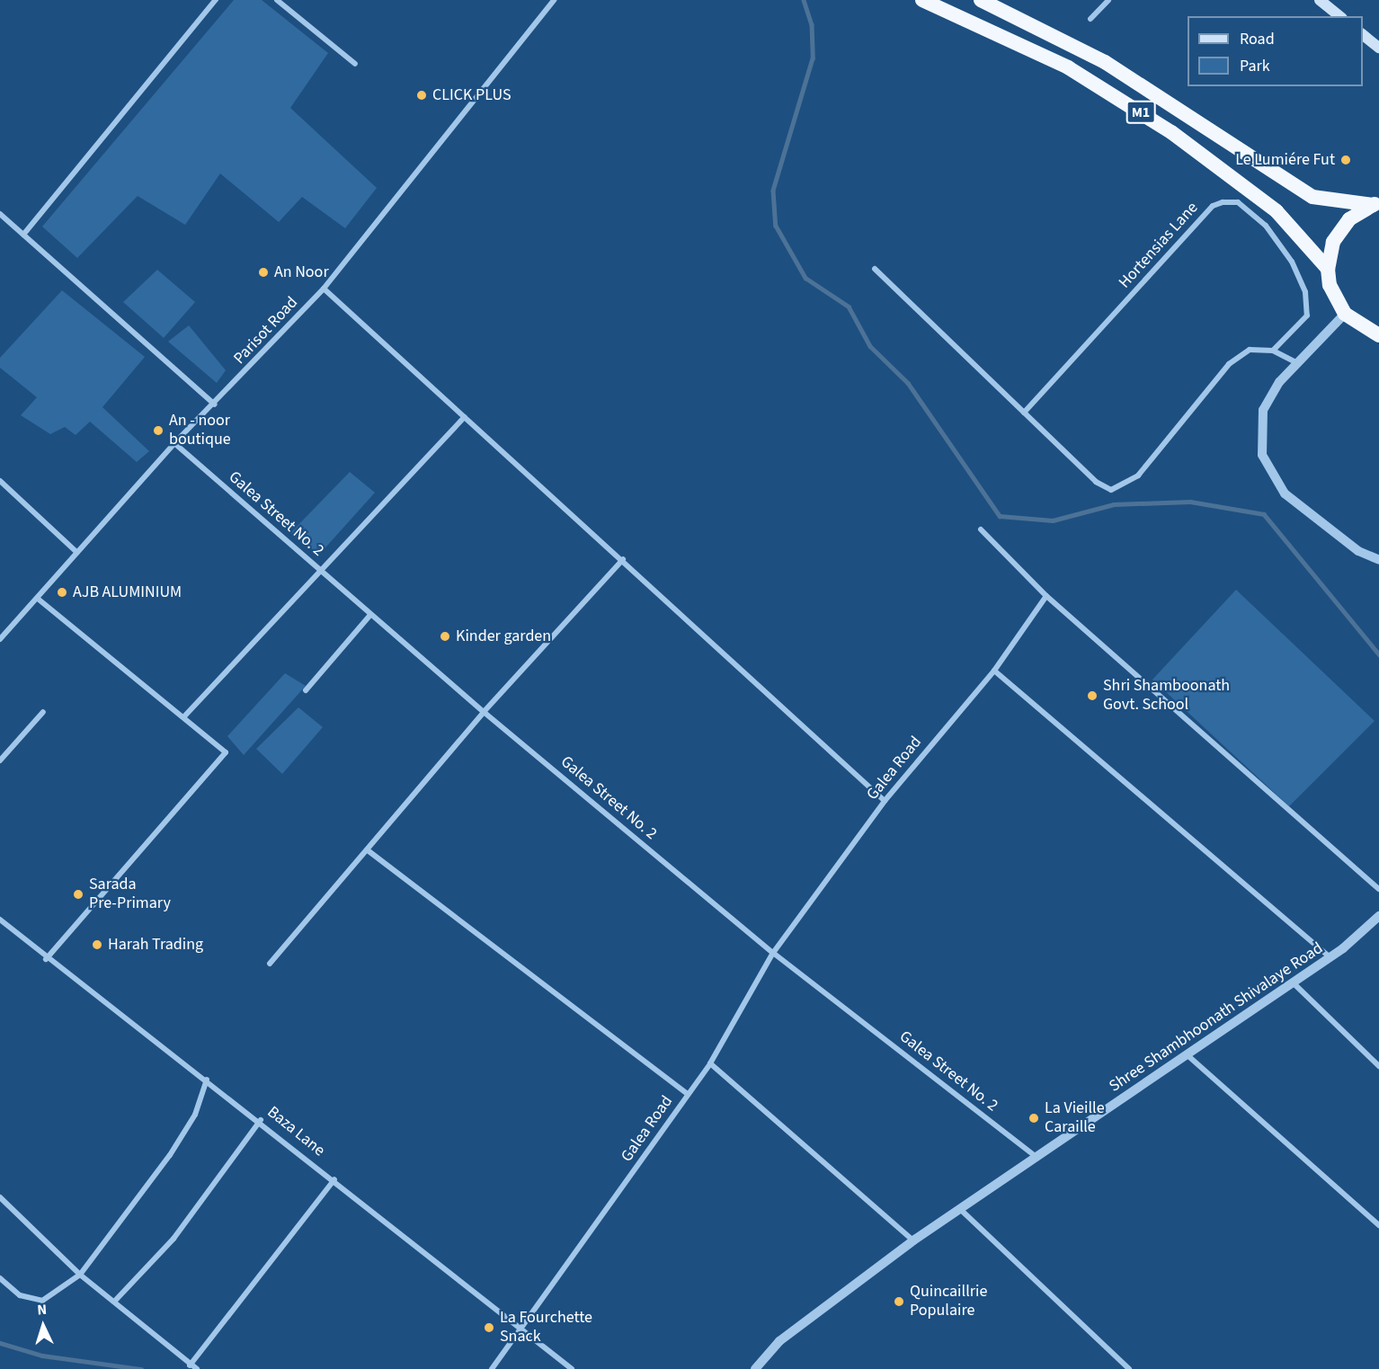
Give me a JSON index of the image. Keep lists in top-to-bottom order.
{
  "streets": {
    "highway": ["M1"],
    "street": [
      "Hortensias Lane",
      "Parisot Road",
      "Galea Street No. 2",
      "Galea Road",
      "Shree Shambhoonath Shivalaye Road",
      "Baza Lane"
    ]
  },
  "crossings": [
    ["Parisot Road", "Galea Street No. 2"],
    ["Galea Street No. 2", "Galea Road"],
    ["Galea Street No. 2", "Shree Shambhoonath Shivalaye Road"],
    ["Galea Road", "Baza Lane"]
  ],
  "places": [
    "CLICK PLUS",
    "Le Lumiére Fut",
    "An Noor",
    "An - noor boutique",
    "AJB ALUMINIUM",
    "Kinder garden",
    "Shri Shamboonath Govt. School",
    "Sarada Pre-Primary",
    "Harah Trading",
    "La Vieille Caraille",
    "Quincaillrie Populaire",
    "La Fourchette Snack"
  ],
  "legend": ["Road", "Park"],
  "north": "top"
}
